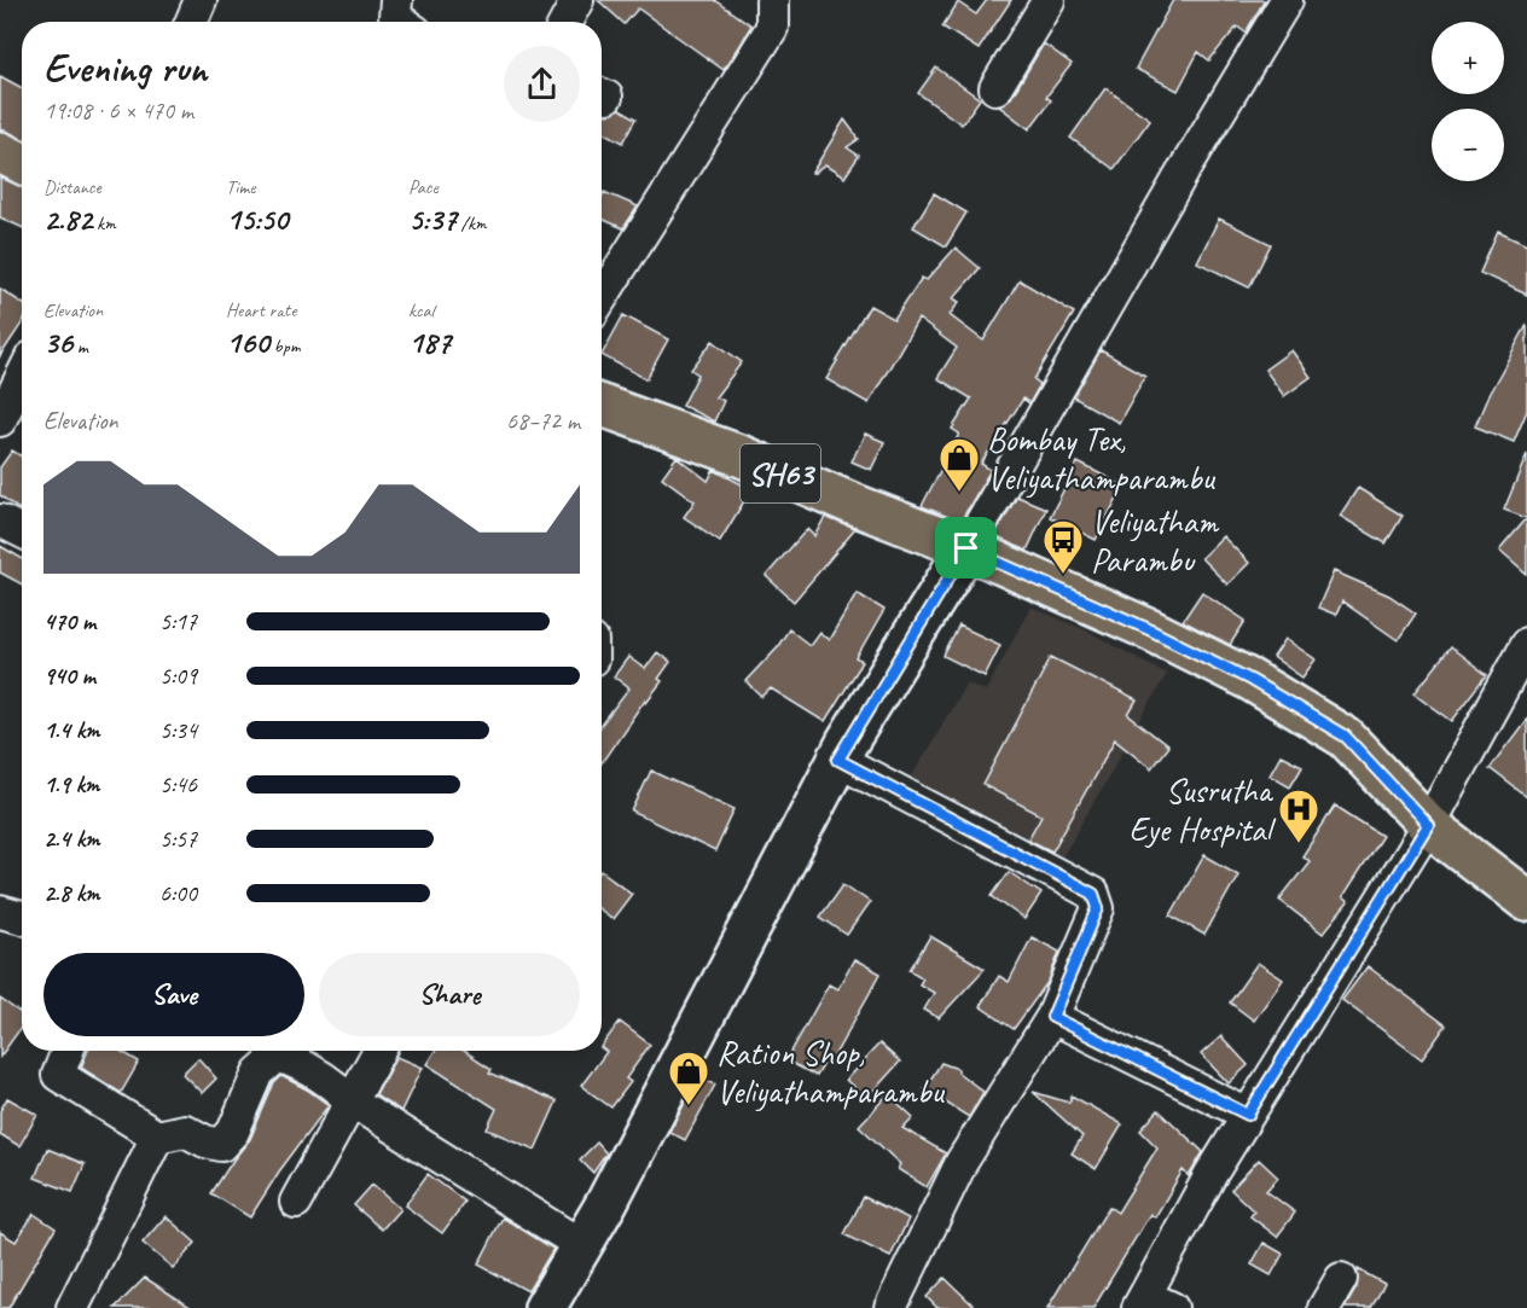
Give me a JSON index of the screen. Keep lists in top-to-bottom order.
{
  "streets": {
    "main road": ["SH63"]
  },
  "places": {
    "shop": ["Bombay Tex, Veliyathamparambu", "Ration Shop, Veliyathamparambu"],
    "bus stop": ["Veliyatham Parambu"],
    "hospital": ["Susrutha Eye Hospital"]
  },
  "page": {
    "map_buttons": ["+", "−"],
    "heading": ["Evening run", "19:08 · 6 × 470 m"],
    "stats": [
      ["Distance", "2.82 km"],
      ["Time", "15:50"],
      ["Pace", "5:37 /km"],
      ["Elevation", "36 m"],
      ["Heart rate", "160 bpm"],
      ["kcal", "187"]
    ],
    "chart": ["Elevation", "68–72 m"],
    "list": [
      {
        "name": "470 m",
        "note": "5:17"
      },
      {
        "name": "940 m",
        "note": "5:09"
      },
      {
        "name": "1.4 km",
        "note": "5:34"
      },
      {
        "name": "1.9 km",
        "note": "5:46"
      },
      {
        "name": "2.4 km",
        "note": "5:57"
      },
      {
        "name": "2.8 km",
        "note": "6:00"
      }
    ],
    "buttons": ["Save", "Share"]
  }
}
